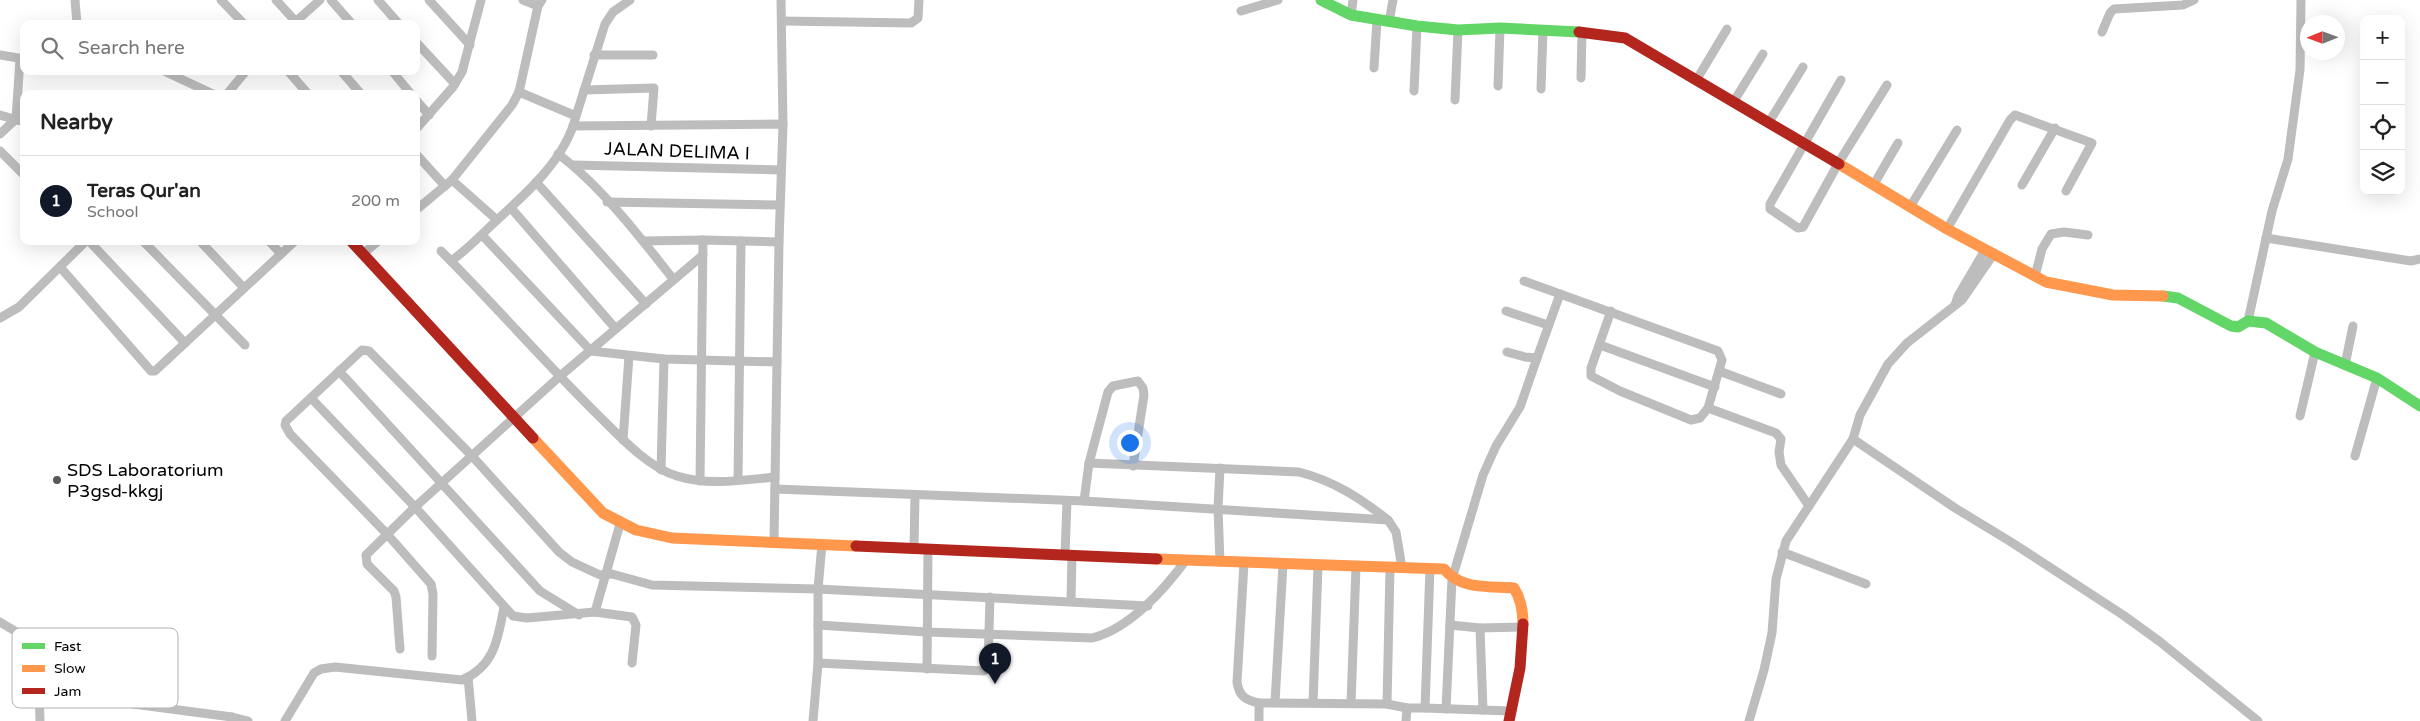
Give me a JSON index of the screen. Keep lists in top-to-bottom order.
{
  "streets": {
    "street": ["JALAN DELIMA I"]
  },
  "places": ["SDS Laboratorium P3gsd-kkgj"],
  "legend": ["Fast", "Slow", "Jam"],
  "north": "left",
  "page": {
    "map_buttons": ["+", "−"],
    "search": "Search here",
    "heading": "Nearby",
    "list": [
      {
        "mark": "1",
        "name": "Teras Qur'an",
        "note": "School",
        "value": "200 m"
      }
    ],
    "pins": "1"
  }
}
